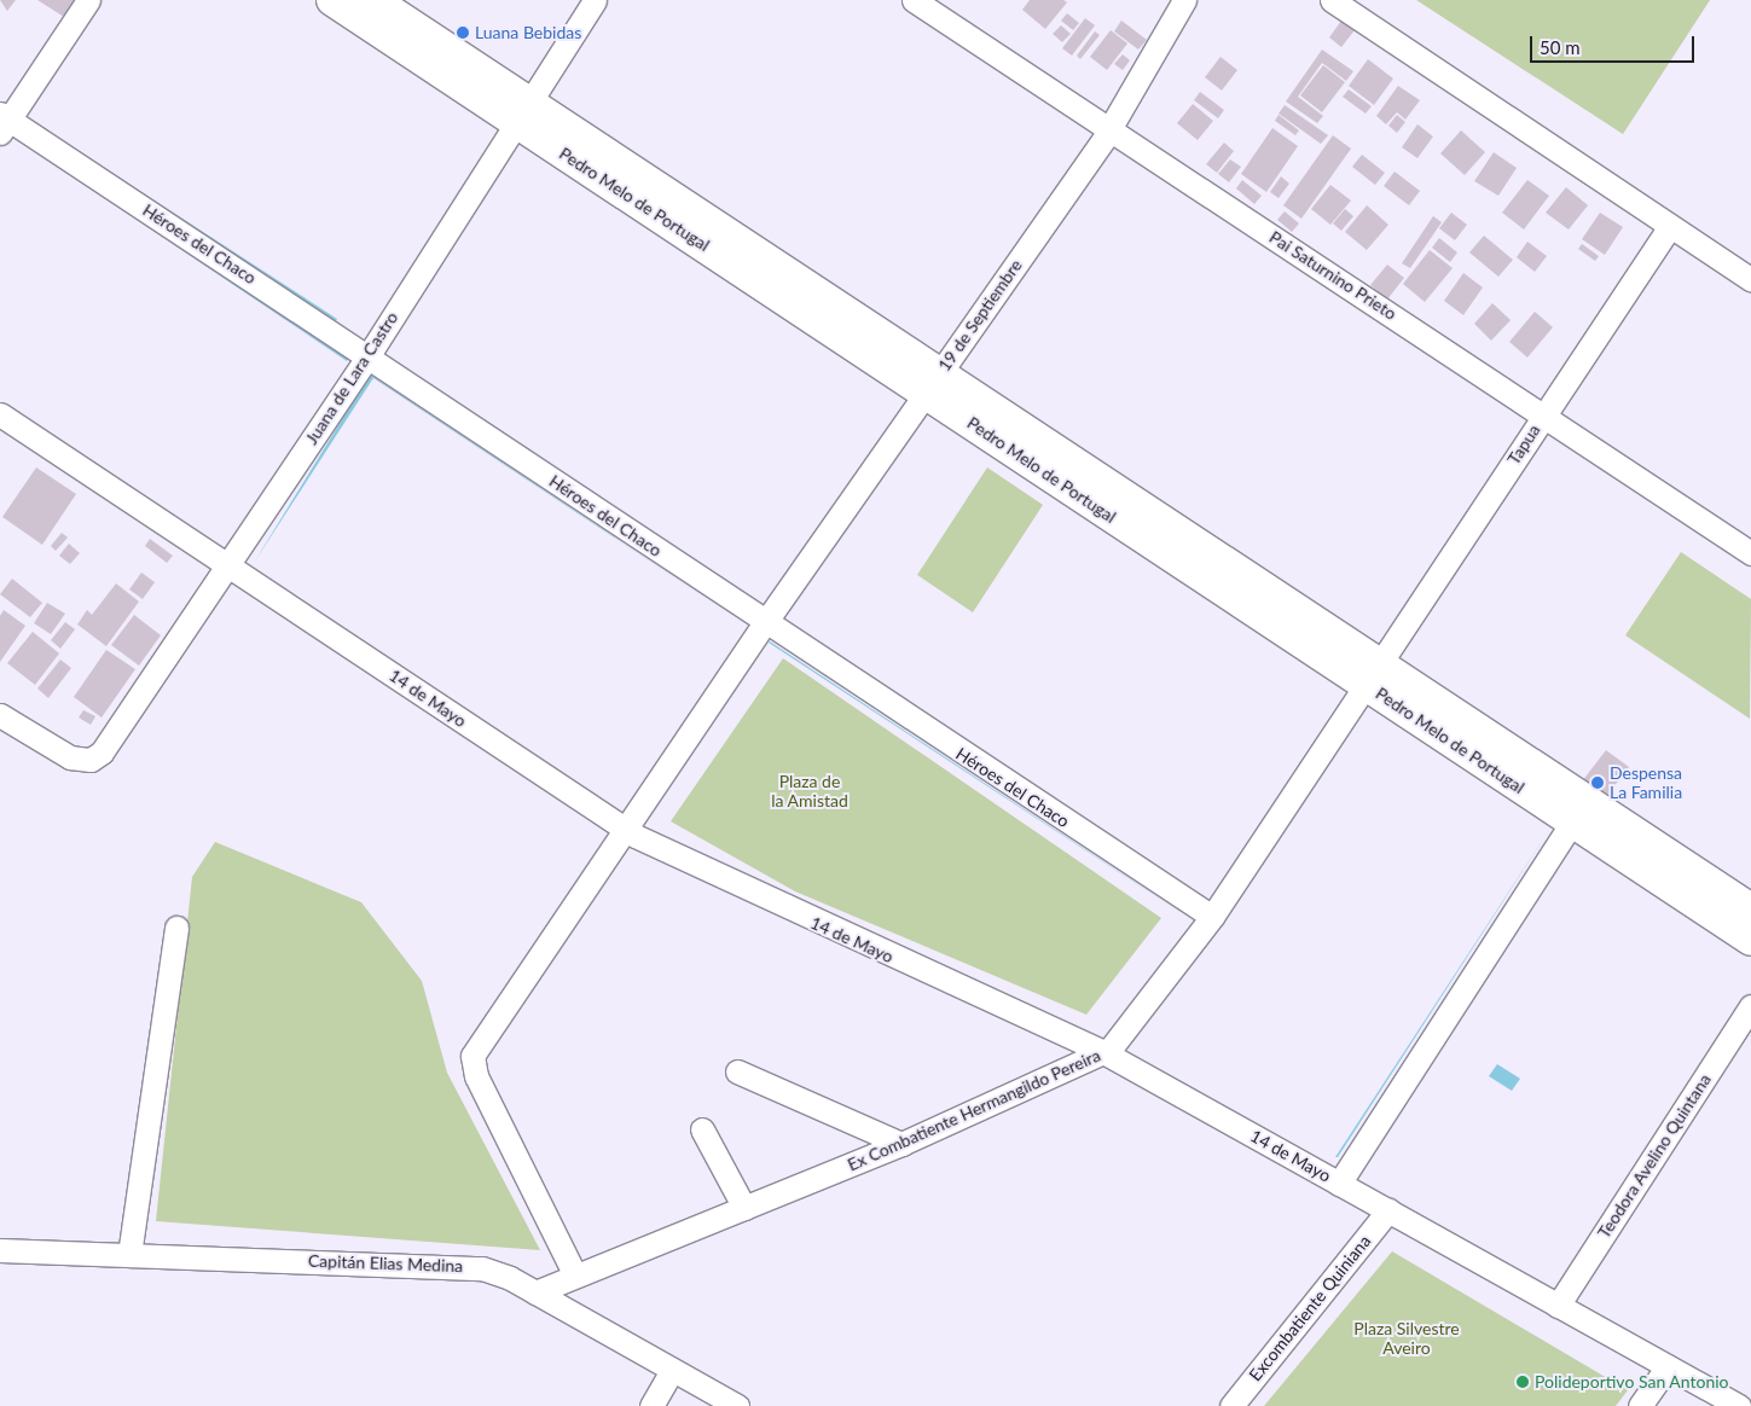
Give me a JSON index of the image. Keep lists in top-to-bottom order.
{
  "streets": {
    "street": [
      "Pedro Melo de Portugal",
      "Héroes del Chaco",
      "Pai Saturnino Prieto",
      "19 de Septiembre",
      "Juana de Lara Castro",
      "Tapua",
      "14 de Mayo",
      "Ex Combatiente Hermangildo Pereira",
      "Teodora Avelino Quintana",
      "Capitán Elias Medina",
      "Excombatiente Quiniana"
    ]
  },
  "crossings": [
    ["Pedro Melo de Portugal", "19 de Septiembre"],
    ["Pedro Melo de Portugal", "Juana de Lara Castro"],
    ["Pedro Melo de Portugal", "Tapua"],
    ["Pedro Melo de Portugal", "Ex Combatiente Hermangildo Pereira"],
    ["Héroes del Chaco", "19 de Septiembre"],
    ["Héroes del Chaco", "Juana de Lara Castro"],
    ["Héroes del Chaco", "Ex Combatiente Hermangildo Pereira"],
    ["Pai Saturnino Prieto", "19 de Septiembre"],
    ["Pai Saturnino Prieto", "Tapua"],
    ["19 de Septiembre", "14 de Mayo"],
    ["19 de Septiembre", "Ex Combatiente Hermangildo Pereira"],
    ["Juana de Lara Castro", "14 de Mayo"],
    ["Tapua", "Ex Combatiente Hermangildo Pereira"],
    ["14 de Mayo", "Ex Combatiente Hermangildo Pereira"],
    ["14 de Mayo", "Teodora Avelino Quintana"],
    ["14 de Mayo", "Excombatiente Quiniana"],
    ["Ex Combatiente Hermangildo Pereira", "Capitán Elias Medina"]
  ],
  "parks": ["Plaza de la Amistad", "Plaza Silvestre Aveiro"],
  "places": ["Luana Bebidas", "Despensa La Familia", "Polideportivo San Antonio"],
  "scale_bar": "50 m"
}
